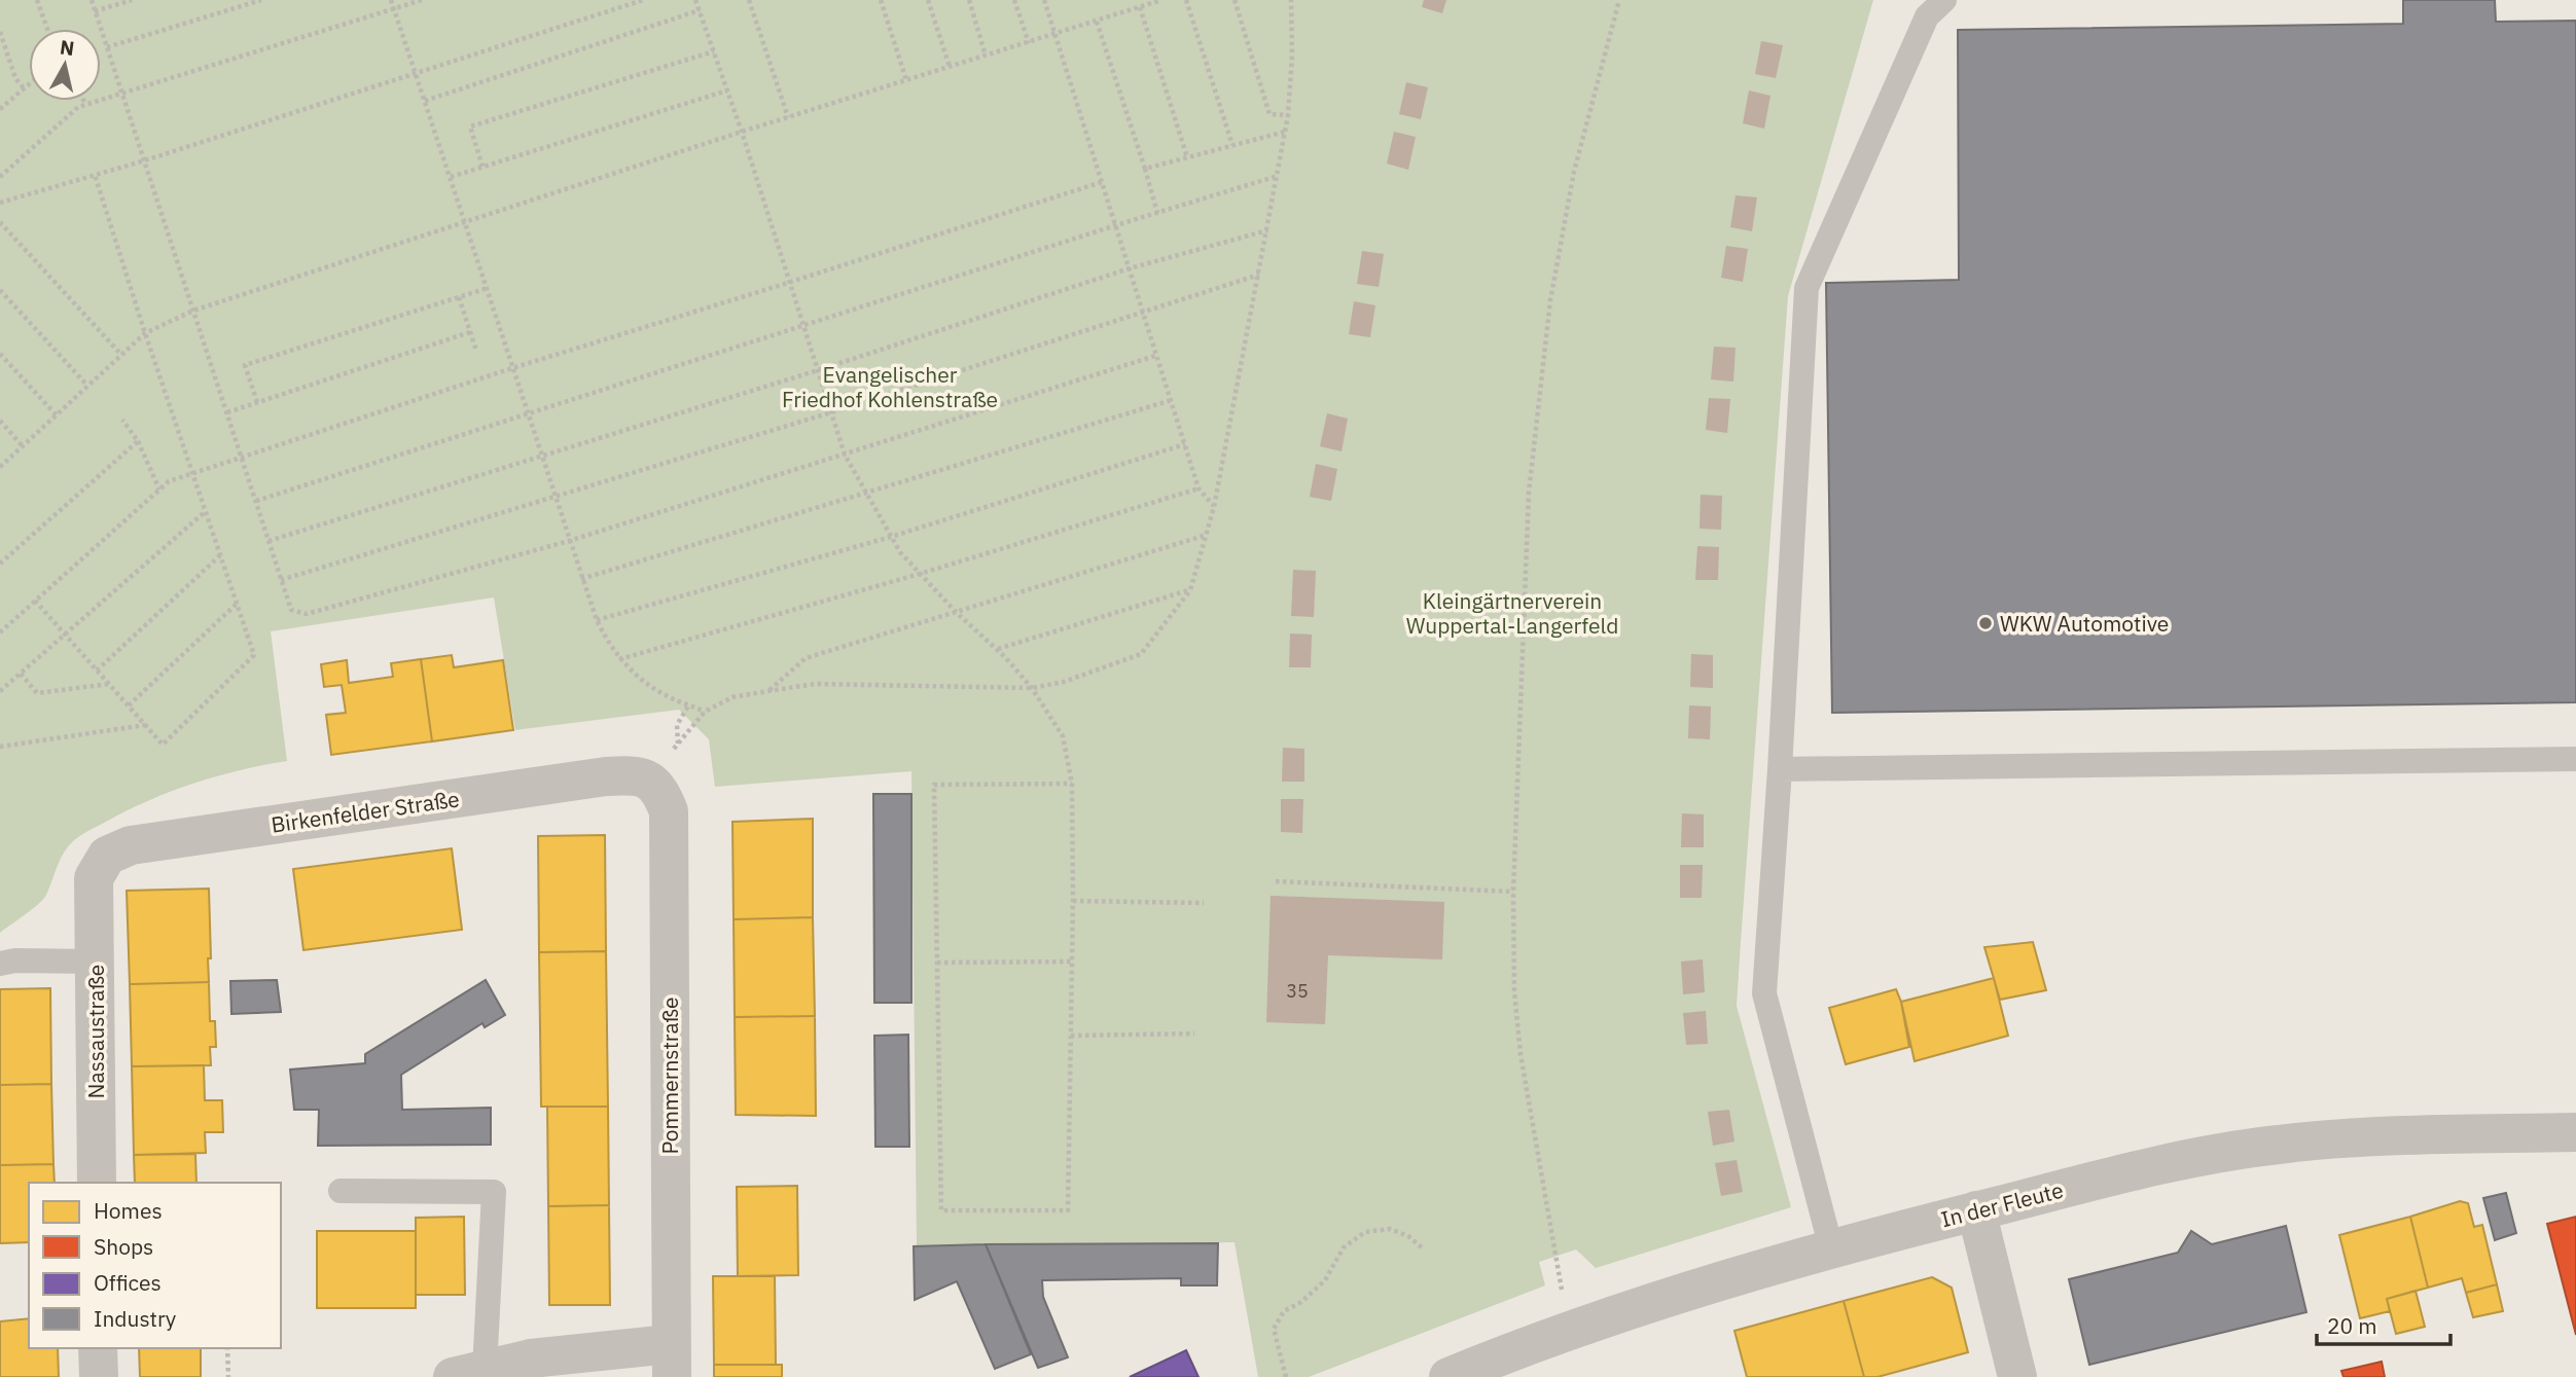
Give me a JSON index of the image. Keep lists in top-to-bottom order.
{
  "streets": {
    "street": [
      "Birkenfelder Straße",
      "Nassaustraße",
      "Pommernstraße",
      "In der Fleute"
    ]
  },
  "crossings": [
    ["Birkenfelder Straße", "Nassaustraße"],
    ["Birkenfelder Straße", "Pommernstraße"]
  ],
  "parks": ["Evangelischer Friedhof Kohlenstraße", "Kleingärtnerverein Wuppertal-Langerfeld"],
  "places": ["WKW Automotive"],
  "house_numbers": ["35"],
  "legend": [
    "Homes",
    "Shops",
    "Offices",
    "Industry"
  ],
  "scale_bar": "20 m",
  "north": "top"
}
